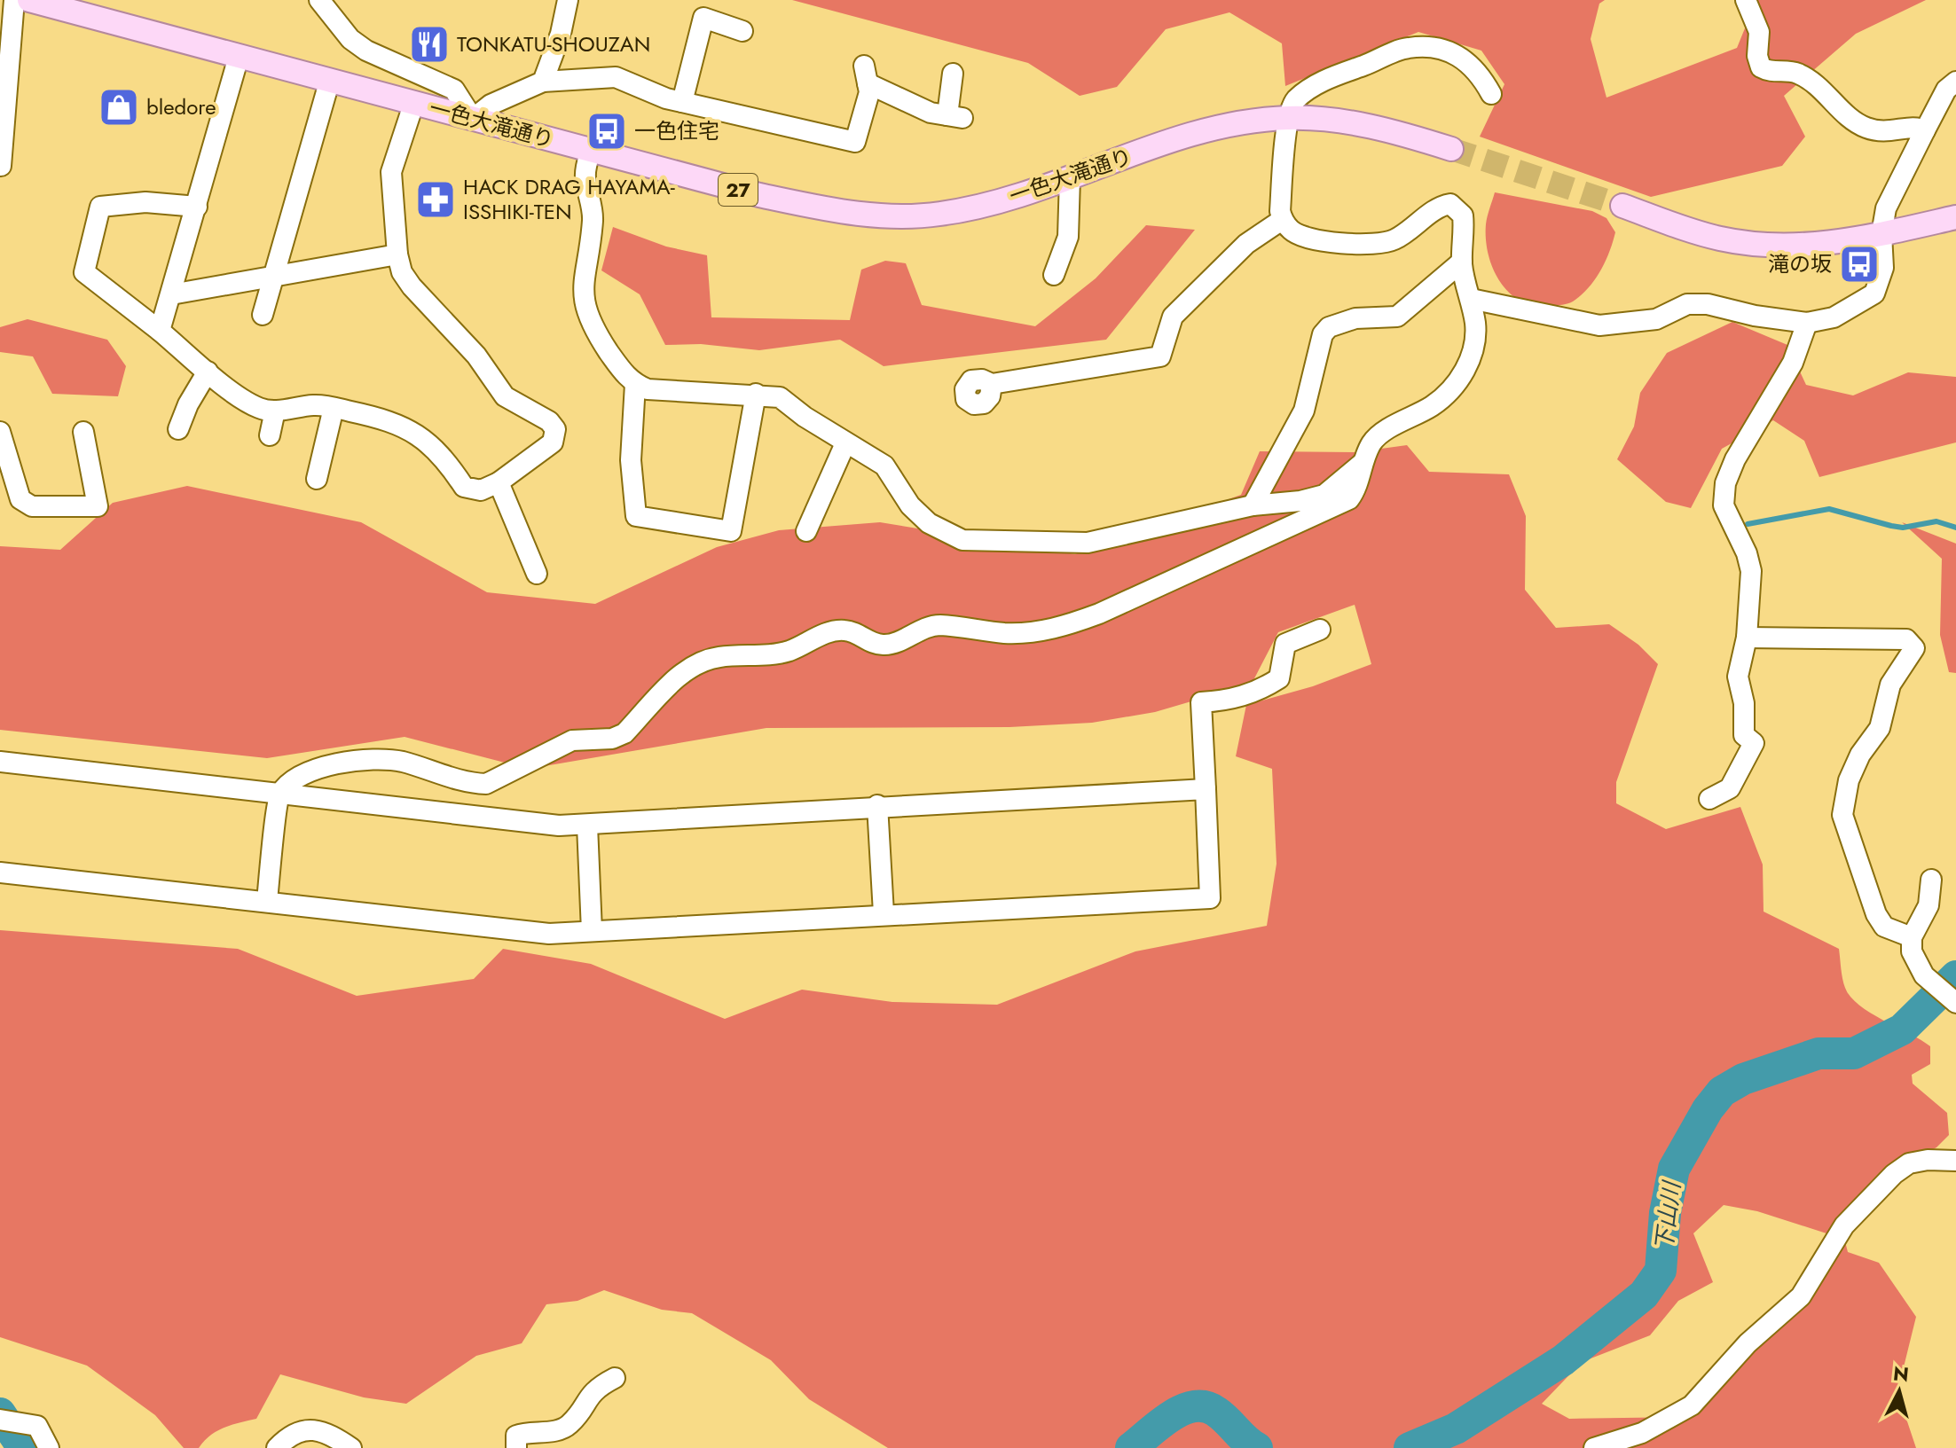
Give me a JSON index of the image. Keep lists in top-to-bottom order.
{
  "streets": {
    "main road": ["一色大滝通り", "27"]
  },
  "water": ["下山川"],
  "places": {
    "restaurant": ["TONKATU-SHOUZAN"],
    "shop": ["bledore"],
    "bus stop": ["一色住宅", "滝の坂"],
    "pharmacy": ["HACK DRAG HAYAMA- ISSHIKI-TEN"]
  },
  "north": "top"
}
